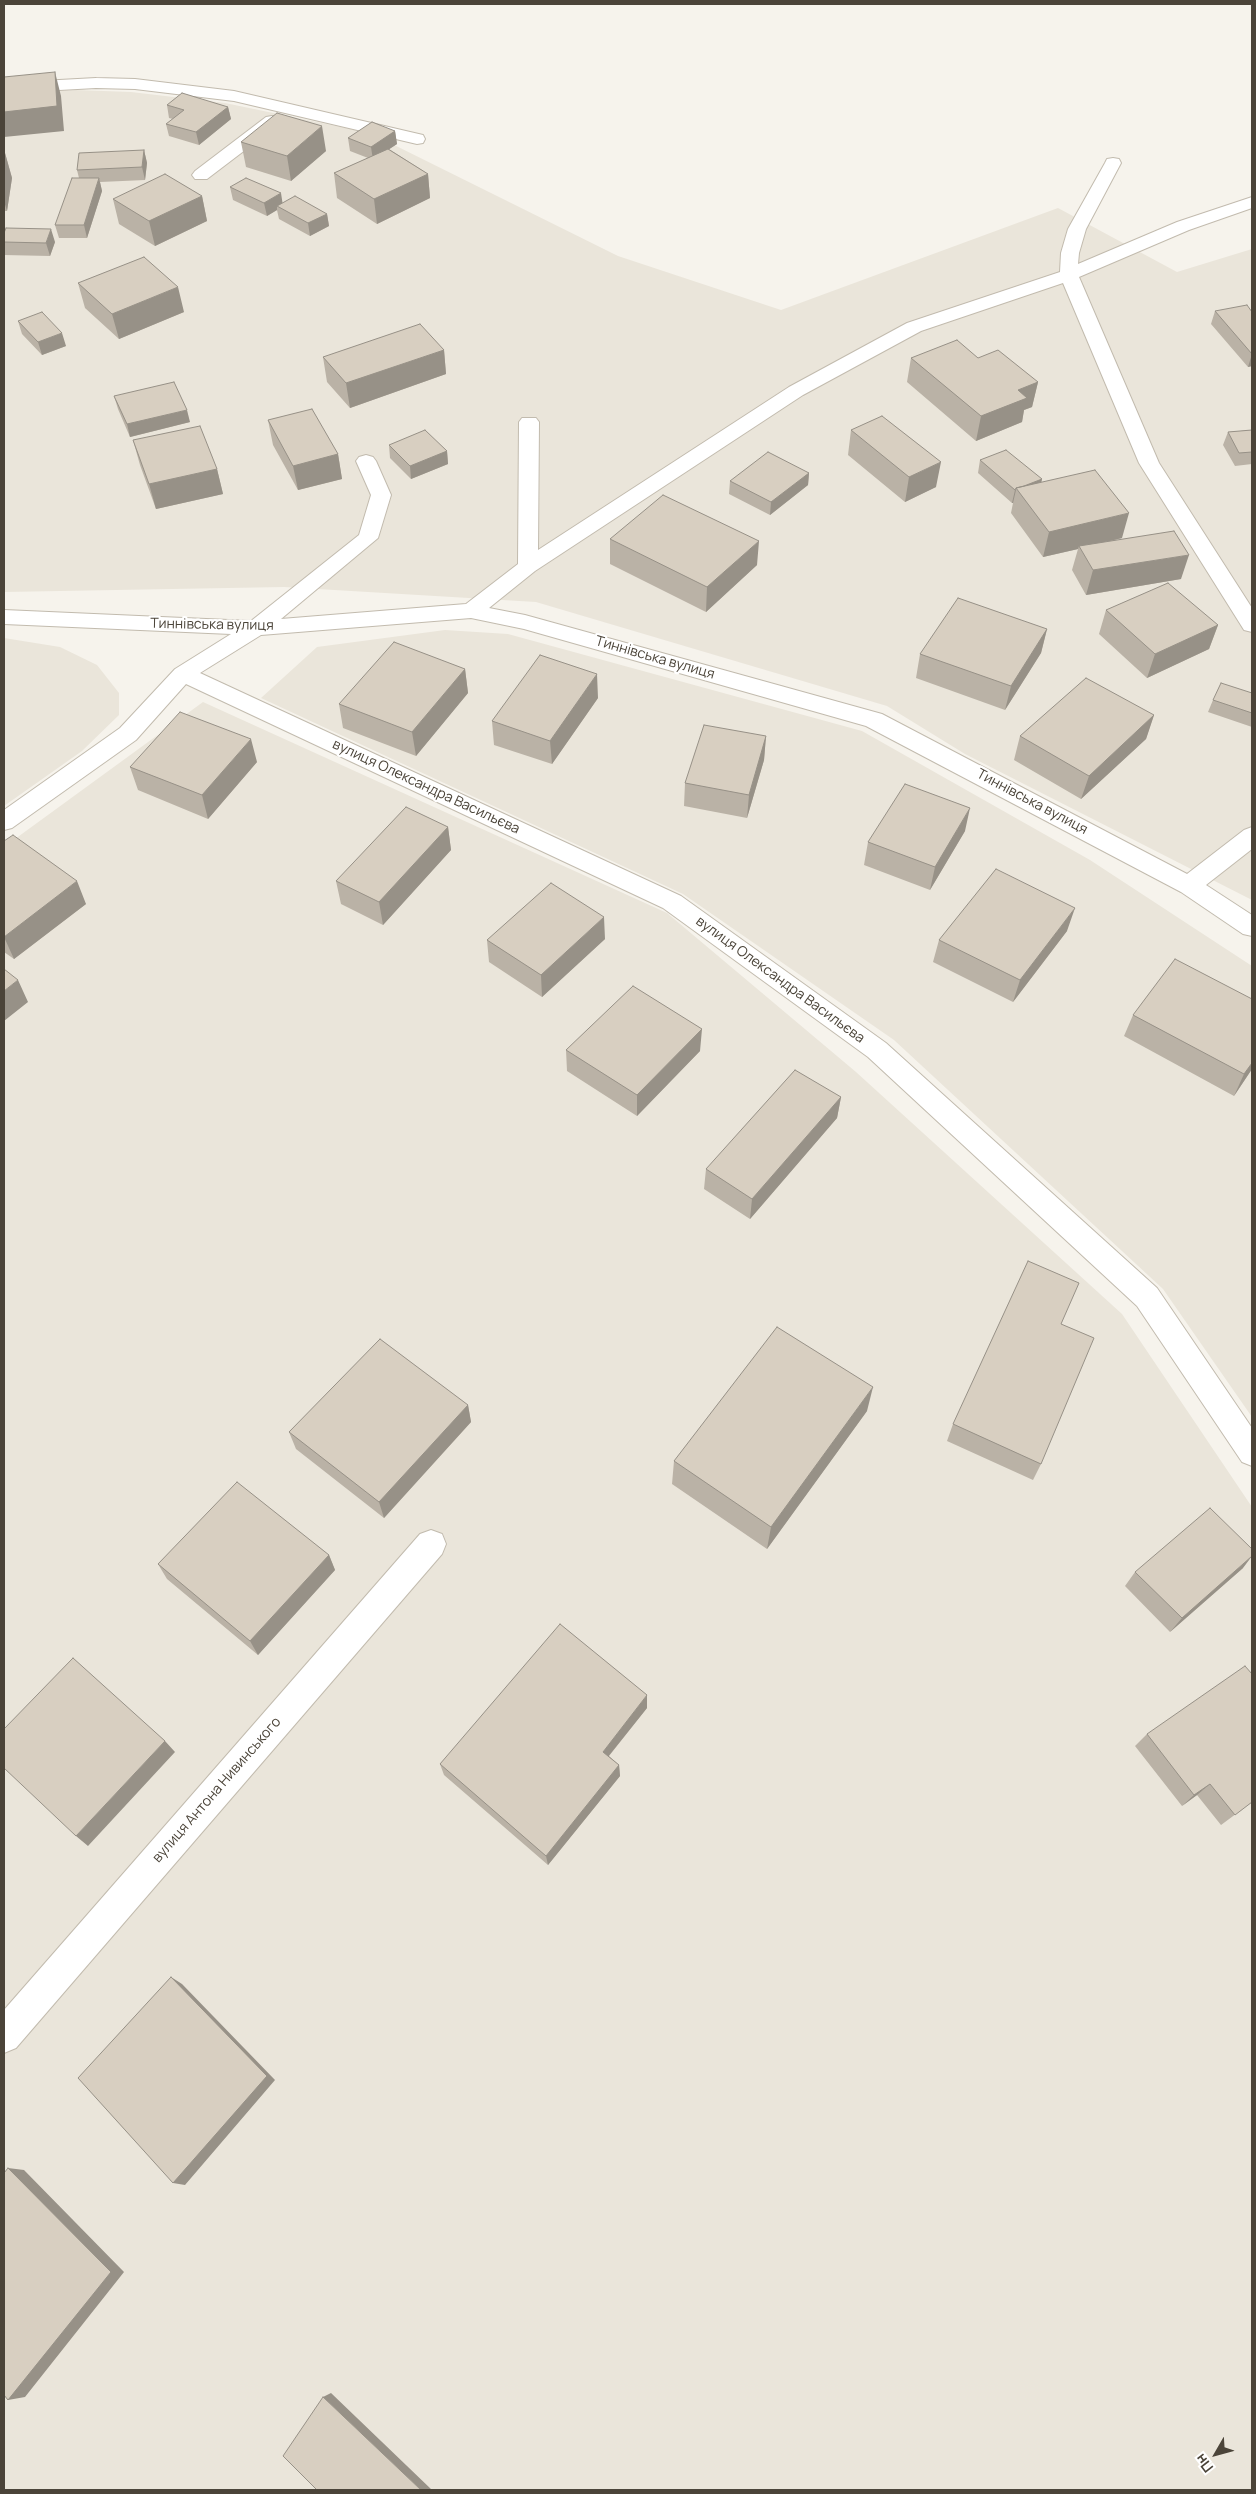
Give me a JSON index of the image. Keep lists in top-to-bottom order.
{
  "streets": {
    "street": ["Тиннівська вулиця", "вулиця Олександра Васильєва", "вулиця Антона Нивинського"]
  },
  "north": "bottom left"
}
